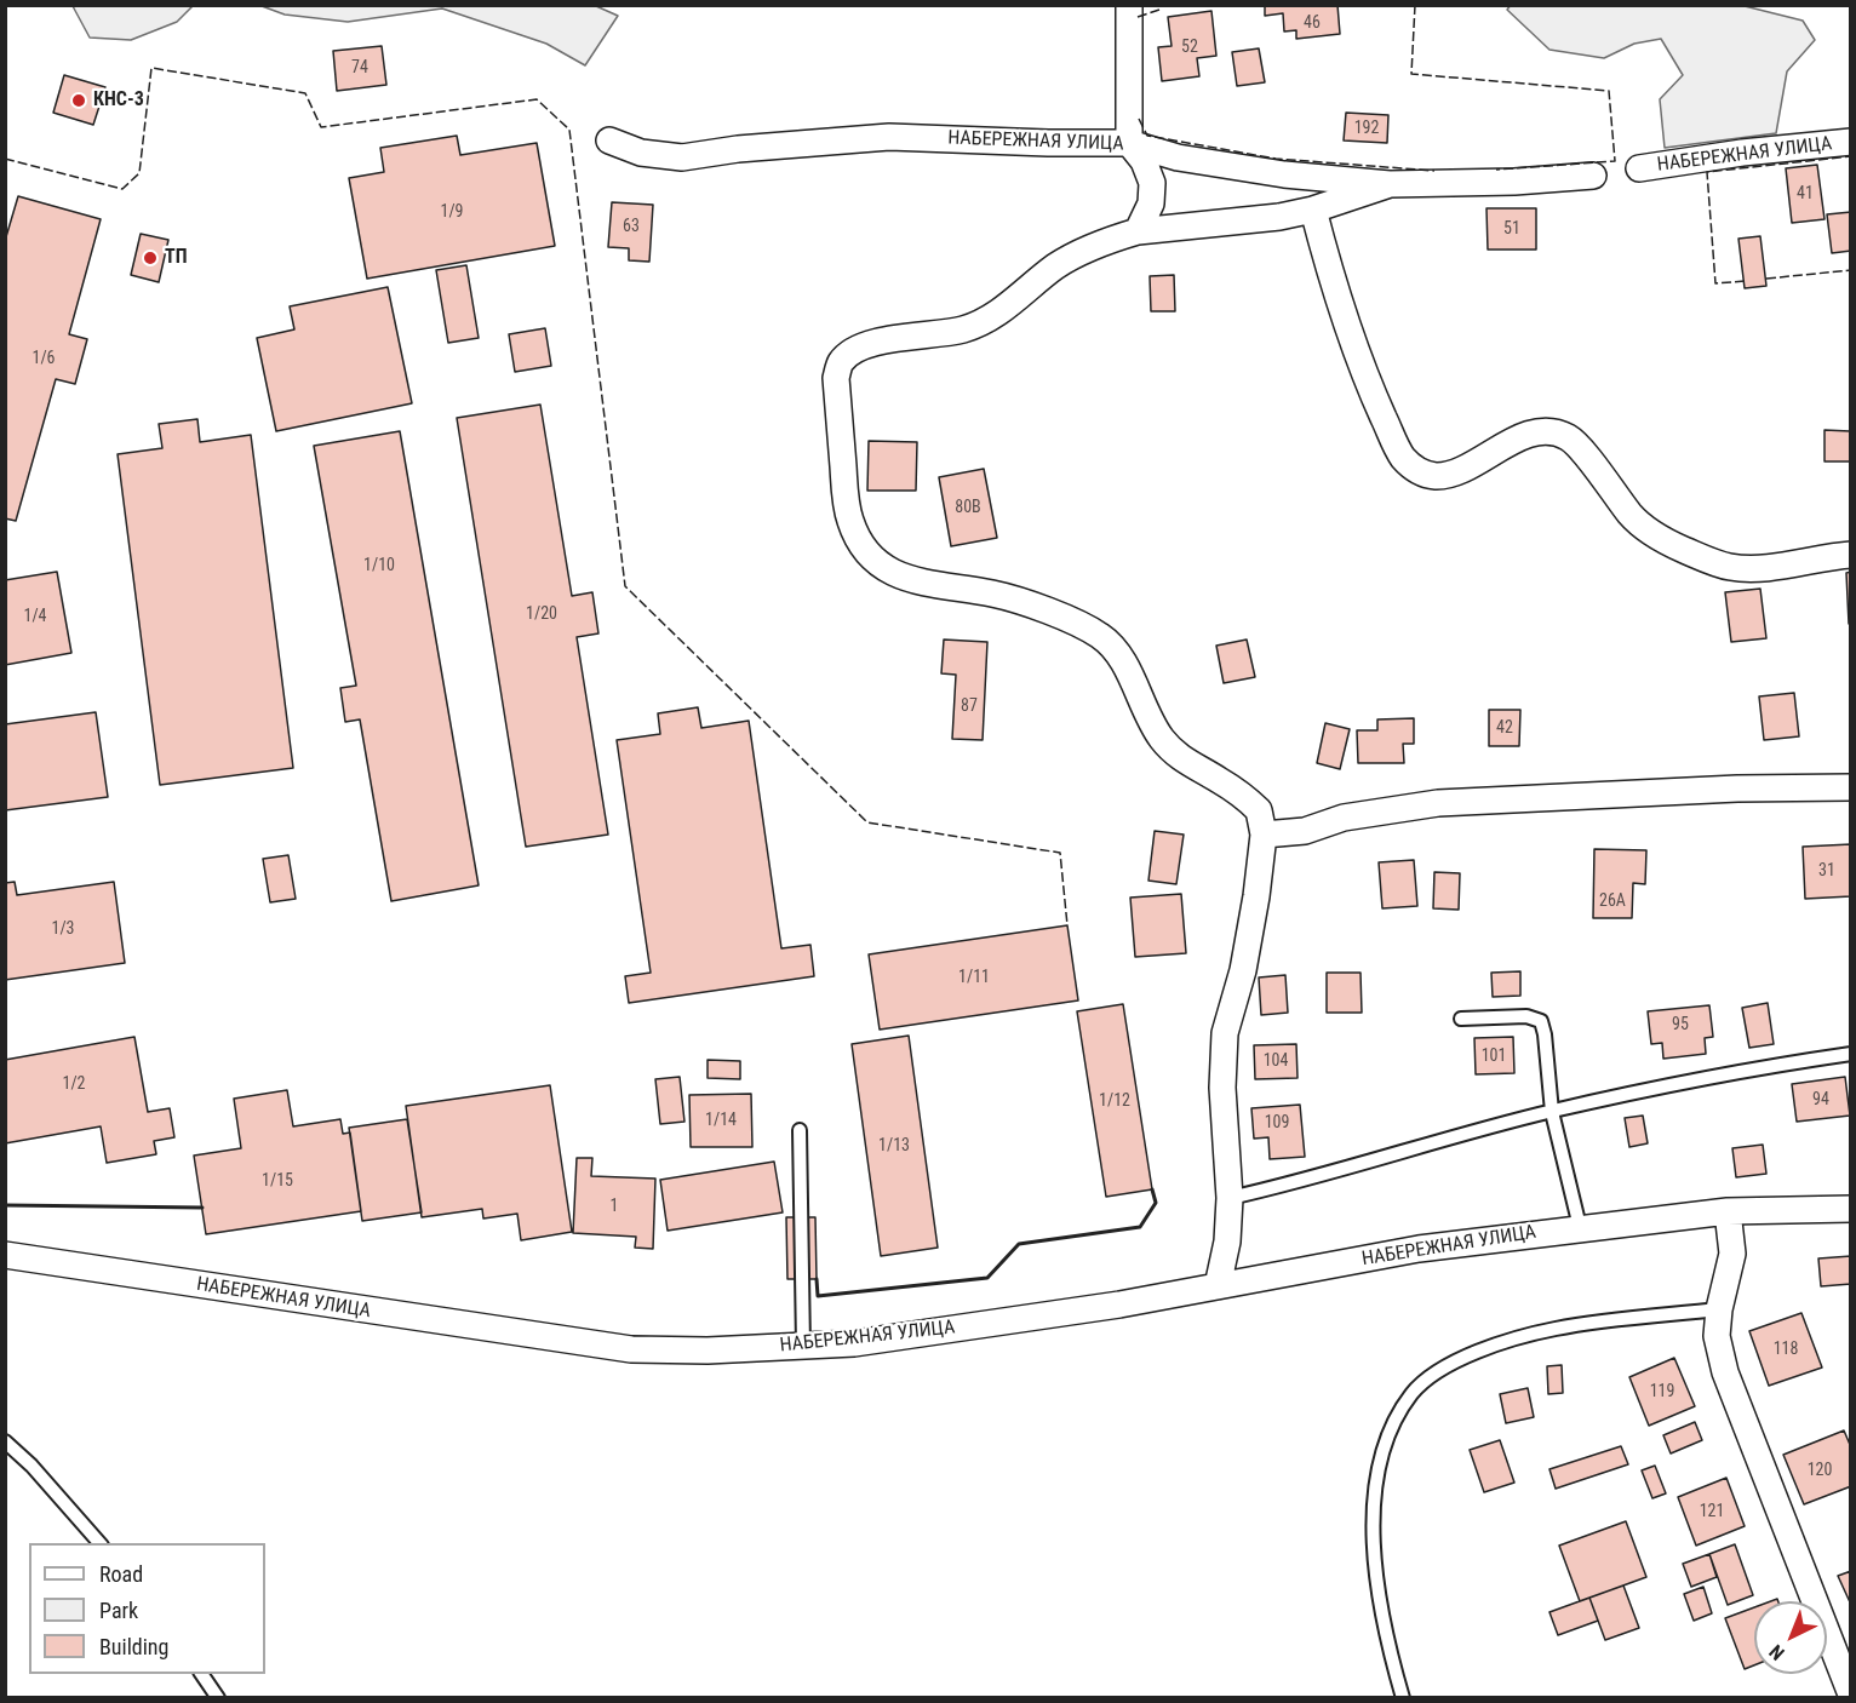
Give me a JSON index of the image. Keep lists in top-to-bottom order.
{
  "streets": {
    "street": ["НАБЕРЕЖНАЯ УЛИЦА"]
  },
  "places": ["КНС-3", "ТП"],
  "house_numbers": [
    "46",
    "52",
    "74",
    "192",
    "41",
    "1/9",
    "63",
    "51",
    "1/6",
    "80В",
    "1/10",
    "1/20",
    "1/4",
    "87",
    "42",
    "31",
    "26А",
    "1/3",
    "1/11",
    "95",
    "101",
    "104",
    "1/2",
    "94",
    "1/12",
    "1/14",
    "109",
    "1/13",
    "1/15",
    "1",
    "118",
    "119",
    "120",
    "121"
  ],
  "legend": ["Road", "Park", "Building"],
  "north": "bottom left"
}
